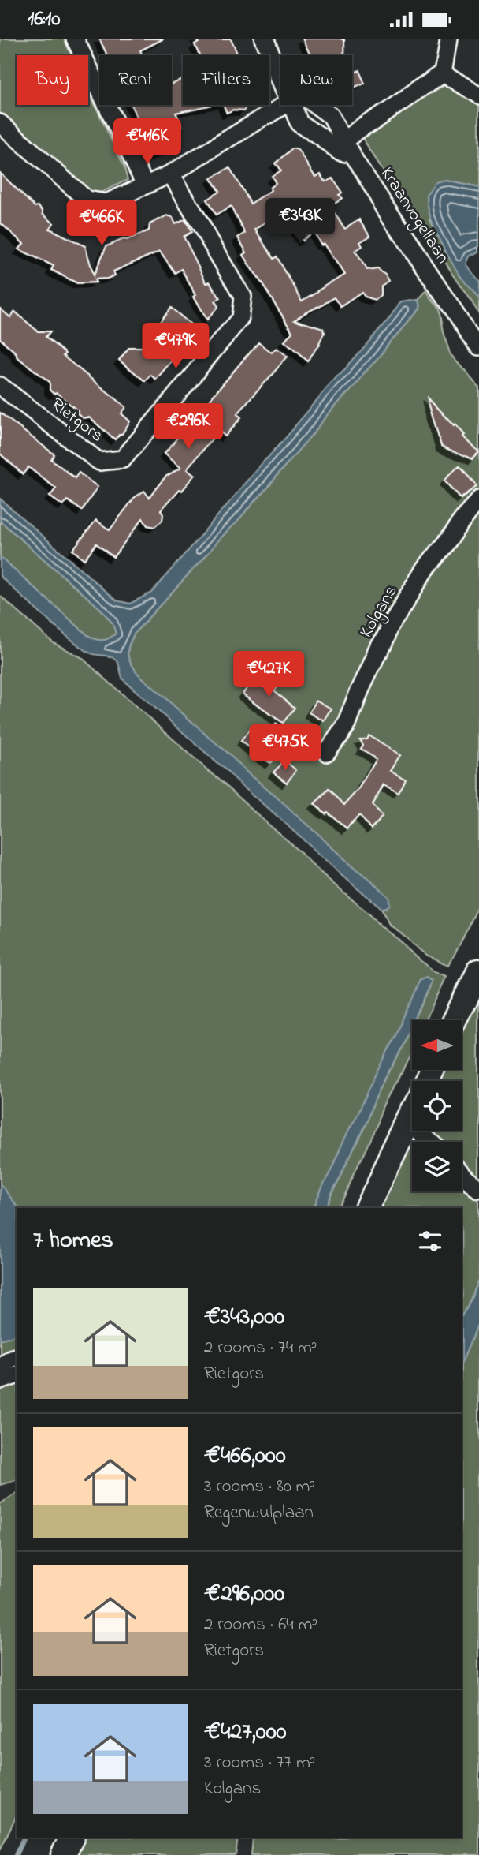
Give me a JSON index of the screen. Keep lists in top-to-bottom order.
{
  "streets": {
    "street": ["Kraanvogellaan", "Rietgors", "Kolgans"]
  },
  "north": "left",
  "page": {
    "status": "16:10",
    "chip": [
      "Buy",
      "Rent",
      "Filters",
      "New"
    ],
    "price": [
      "€416K",
      "€343K",
      "€466K",
      "€479K",
      "€296K",
      "€427K",
      "€475K"
    ],
    "heading": "7 homes",
    "list": [
      {
        "name": "€343,000",
        "note": "2 rooms · 74 m² · Rietgors"
      },
      {
        "name": "€466,000",
        "note": "3 rooms · 80 m² · Regenwulplaan"
      },
      {
        "name": "€296,000",
        "note": "2 rooms · 64 m² · Rietgors"
      },
      {
        "name": "€427,000",
        "note": "3 rooms · 77 m² · Kolgans"
      }
    ]
  }
}
